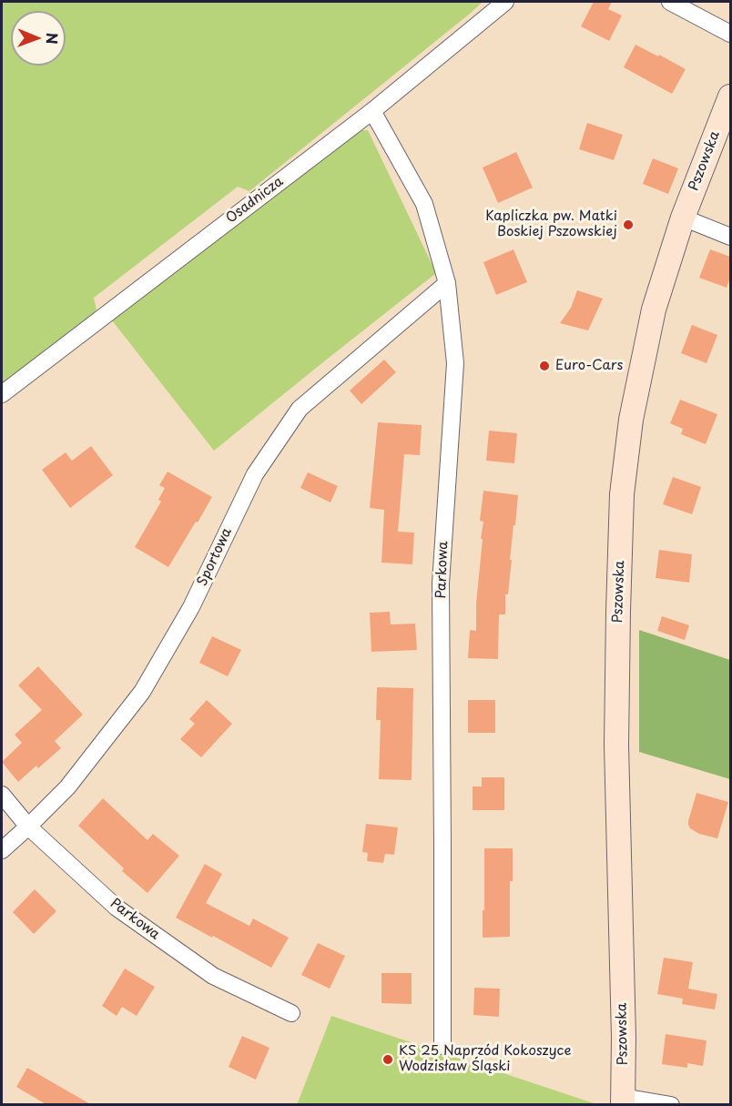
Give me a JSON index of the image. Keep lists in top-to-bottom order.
{
  "streets": {
    "main road": ["Pszowska"],
    "street": ["Osadnicza", "Sportowa", "Parkowa"]
  },
  "crossings": [
    ["Osadnicza", "Parkowa"],
    ["Sportowa", "Parkowa"]
  ],
  "places": ["Kapliczka pw. Matki Boskiej Pszowskiej", "Euro-Cars", "KS 25 Naprzód Kokoszyce Wodzisław Śląski"],
  "north": "right"
}
